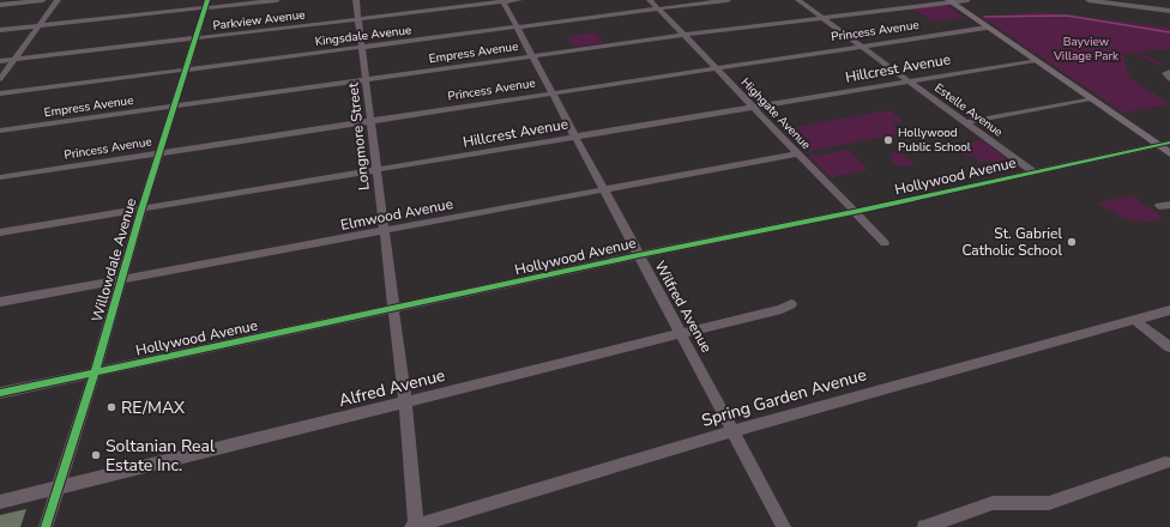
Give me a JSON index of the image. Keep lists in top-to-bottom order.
{
  "streets": {
    "street": [
      "Parkview Avenue",
      "Princess Avenue",
      "Kingsdale Avenue",
      "Empress Avenue",
      "Hillcrest Avenue",
      "Estelle Avenue",
      "Highgate Avenue",
      "Longmore Street",
      "Hollywood Avenue",
      "Elmwood Avenue",
      "Willowdale Avenue",
      "Wilfred Avenue",
      "Alfred Avenue",
      "Spring Garden Avenue"
    ]
  },
  "crossings": [
    ["Parkview Avenue", "Longmore Street"],
    ["Parkview Avenue", "Willowdale Avenue"],
    ["Parkview Avenue", "Wilfred Avenue"],
    ["Princess Avenue", "Estelle Avenue"],
    ["Princess Avenue", "Highgate Avenue"],
    ["Princess Avenue", "Longmore Street"],
    ["Princess Avenue", "Willowdale Avenue"],
    ["Princess Avenue", "Wilfred Avenue"],
    ["Kingsdale Avenue", "Highgate Avenue"],
    ["Kingsdale Avenue", "Longmore Street"],
    ["Kingsdale Avenue", "Willowdale Avenue"],
    ["Kingsdale Avenue", "Wilfred Avenue"],
    ["Empress Avenue", "Estelle Avenue"],
    ["Empress Avenue", "Highgate Avenue"],
    ["Empress Avenue", "Longmore Street"],
    ["Empress Avenue", "Willowdale Avenue"],
    ["Empress Avenue", "Wilfred Avenue"],
    ["Hillcrest Avenue", "Estelle Avenue"],
    ["Hillcrest Avenue", "Highgate Avenue"],
    ["Hillcrest Avenue", "Longmore Street"],
    ["Hillcrest Avenue", "Willowdale Avenue"],
    ["Hillcrest Avenue", "Wilfred Avenue"],
    ["Estelle Avenue", "Hollywood Avenue"],
    ["Highgate Avenue", "Hollywood Avenue"],
    ["Highgate Avenue", "Elmwood Avenue"],
    ["Longmore Street", "Hollywood Avenue"],
    ["Longmore Street", "Elmwood Avenue"],
    ["Longmore Street", "Alfred Avenue"],
    ["Longmore Street", "Spring Garden Avenue"],
    ["Hollywood Avenue", "Willowdale Avenue"],
    ["Hollywood Avenue", "Wilfred Avenue"],
    ["Elmwood Avenue", "Willowdale Avenue"],
    ["Elmwood Avenue", "Wilfred Avenue"],
    ["Willowdale Avenue", "Alfred Avenue"],
    ["Wilfred Avenue", "Alfred Avenue"],
    ["Wilfred Avenue", "Spring Garden Avenue"]
  ],
  "parks": ["Bayview Village Park"],
  "places": [
    "Hollywood Public School",
    "St. Gabriel Catholic School",
    "RE/MAX",
    "Soltanian Real Estate Inc."
  ]
}
